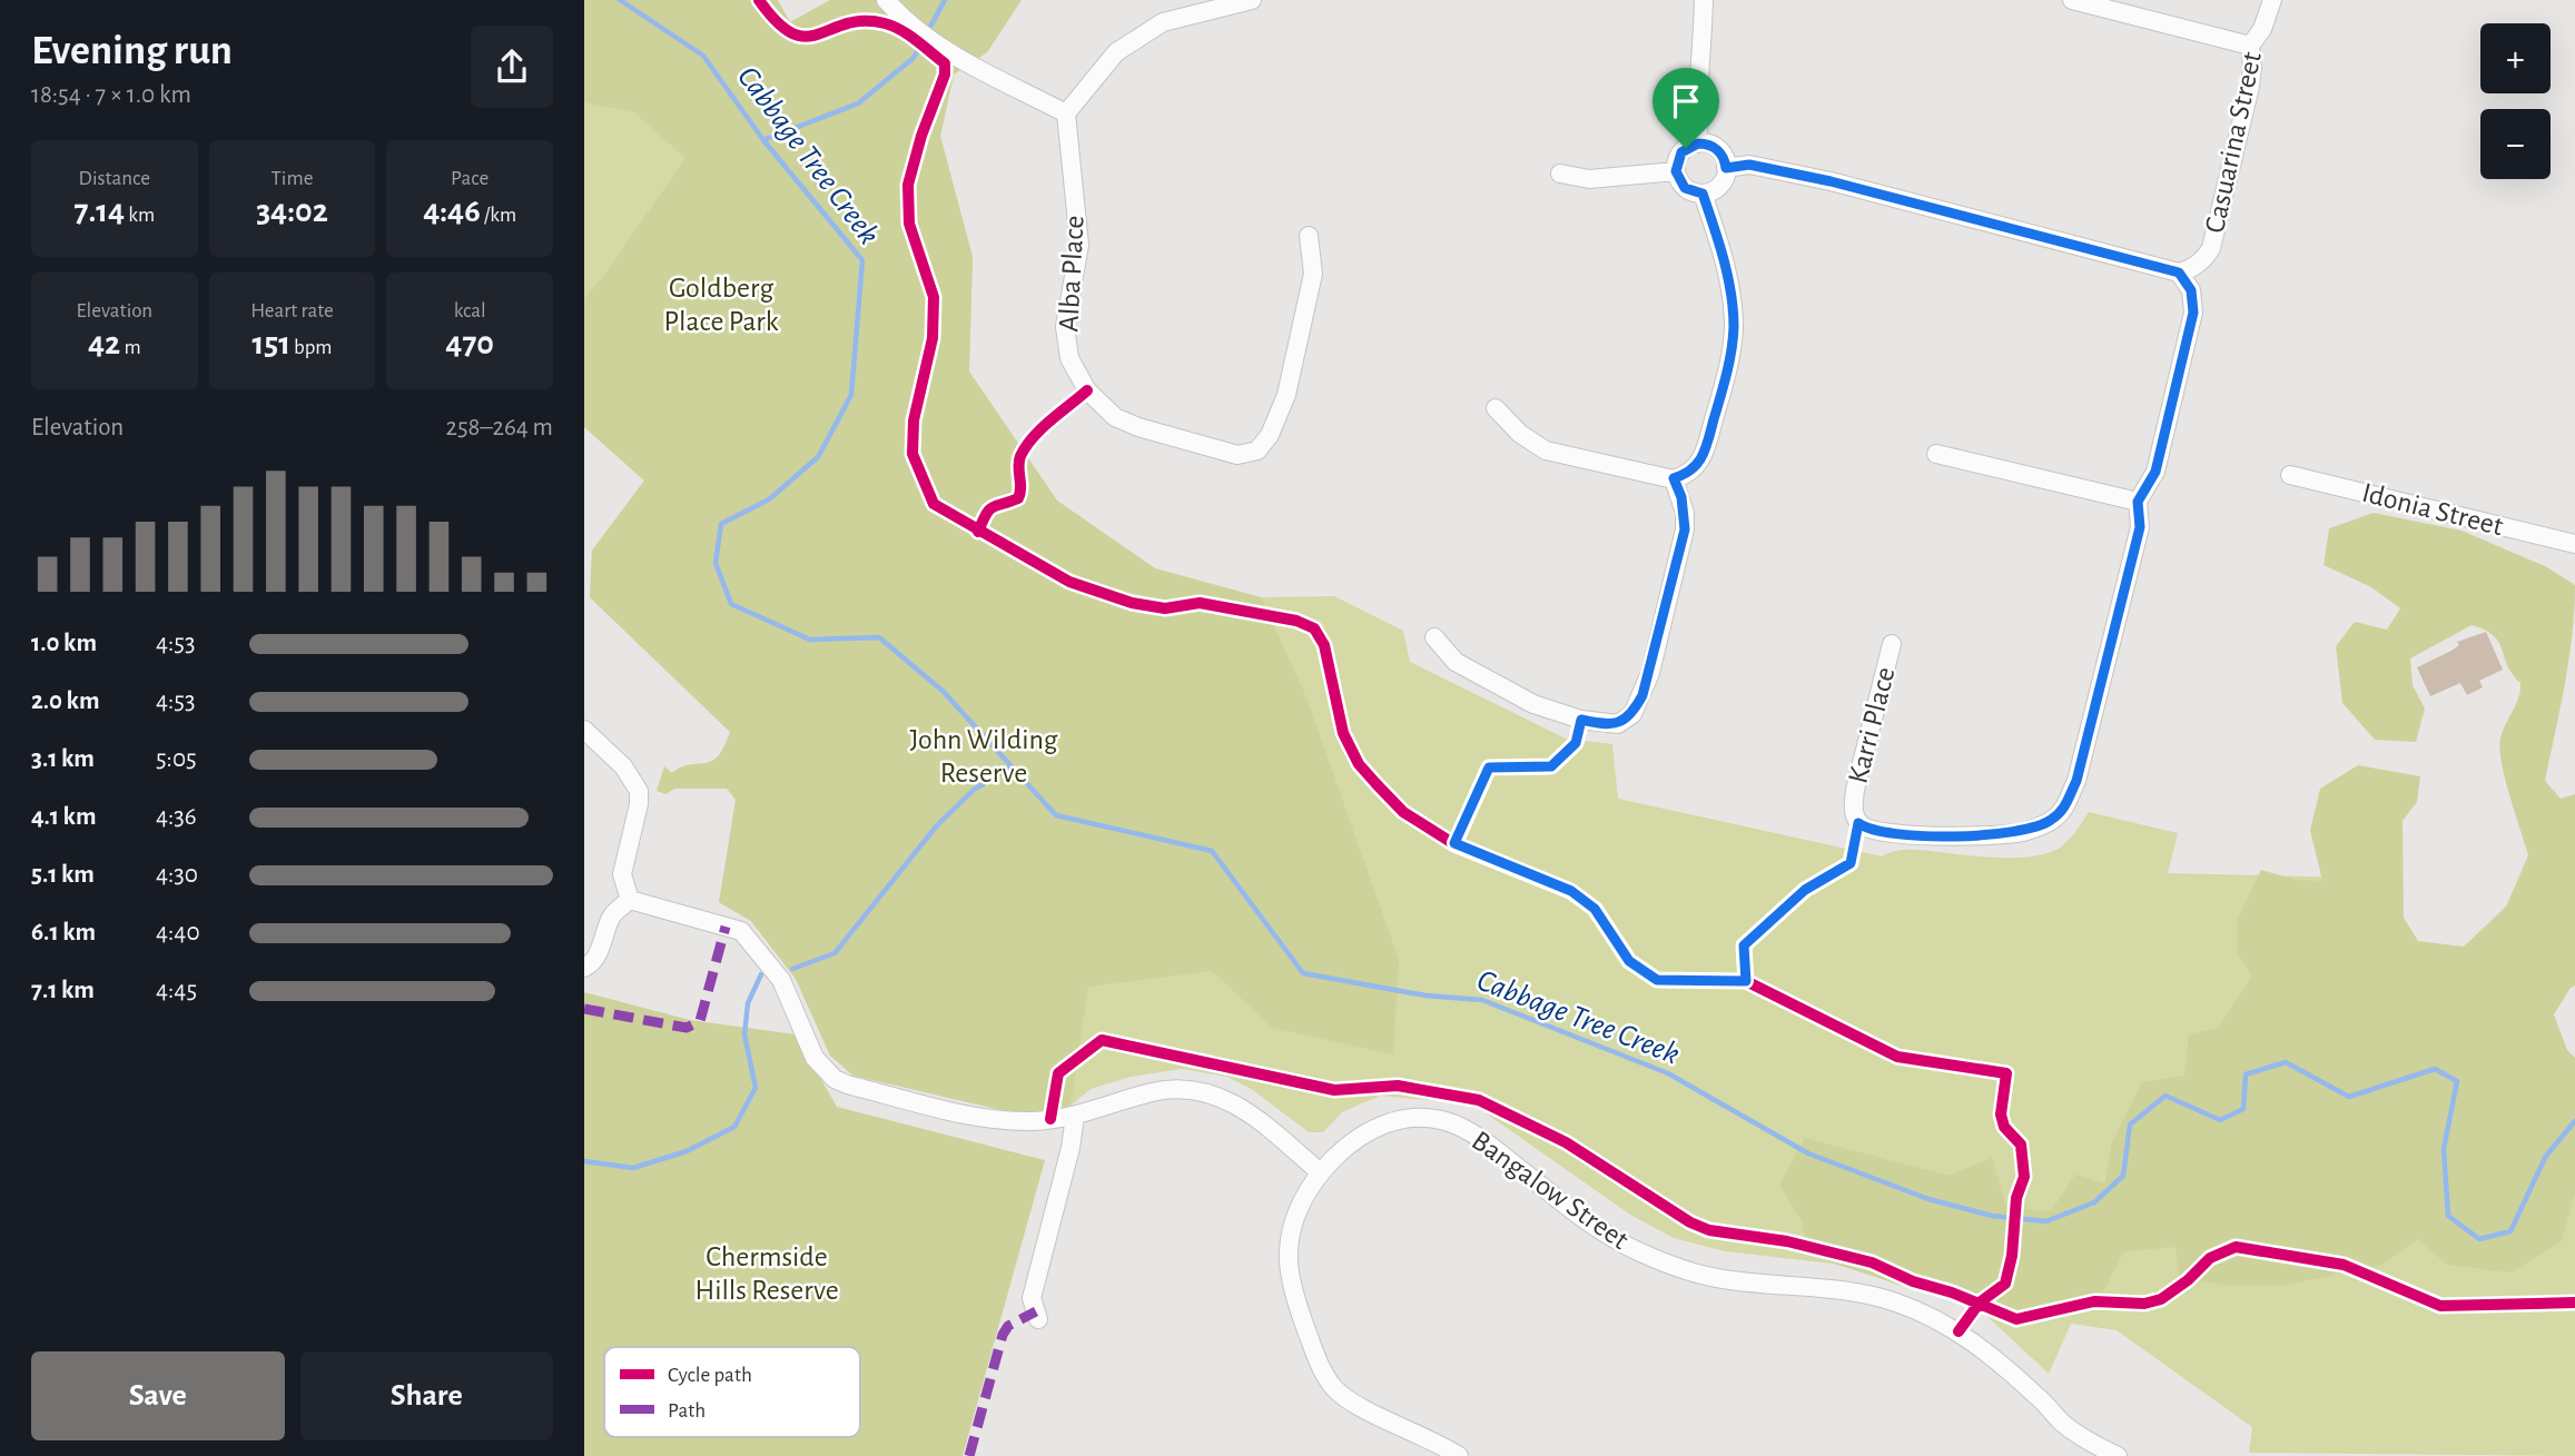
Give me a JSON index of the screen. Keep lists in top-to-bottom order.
{
  "streets": {
    "street": [
      "Casuarina Street",
      "Alba Place",
      "Idonia Street",
      "Karri Place",
      "Bangalow Street"
    ]
  },
  "crossings": [
    ["Casuarina Street", "Karri Place"]
  ],
  "water": ["Cabbage Tree Creek"],
  "parks": ["Goldberg Place Park", "John Wilding Reserve", "Chermside Hills Reserve"],
  "legend": ["Cycle path", "Path"],
  "page": {
    "heading": ["Evening run", "18:54 · 7 × 1.0 km"],
    "map_buttons": ["+", "−"],
    "stats": [
      ["Distance", "7.14 km"],
      ["Time", "34:02"],
      ["Pace", "4:46 /km"],
      ["Elevation", "42 m"],
      ["Heart rate", "151 bpm"],
      ["kcal", "470"]
    ],
    "chart": ["Elevation", "258–264 m"],
    "list": [
      {
        "name": "1.0 km",
        "note": "4:53"
      },
      {
        "name": "2.0 km",
        "note": "4:53"
      },
      {
        "name": "3.1 km",
        "note": "5:05"
      },
      {
        "name": "4.1 km",
        "note": "4:36"
      },
      {
        "name": "5.1 km",
        "note": "4:30"
      },
      {
        "name": "6.1 km",
        "note": "4:40"
      },
      {
        "name": "7.1 km",
        "note": "4:45"
      }
    ],
    "buttons": ["Save", "Share"]
  }
}
